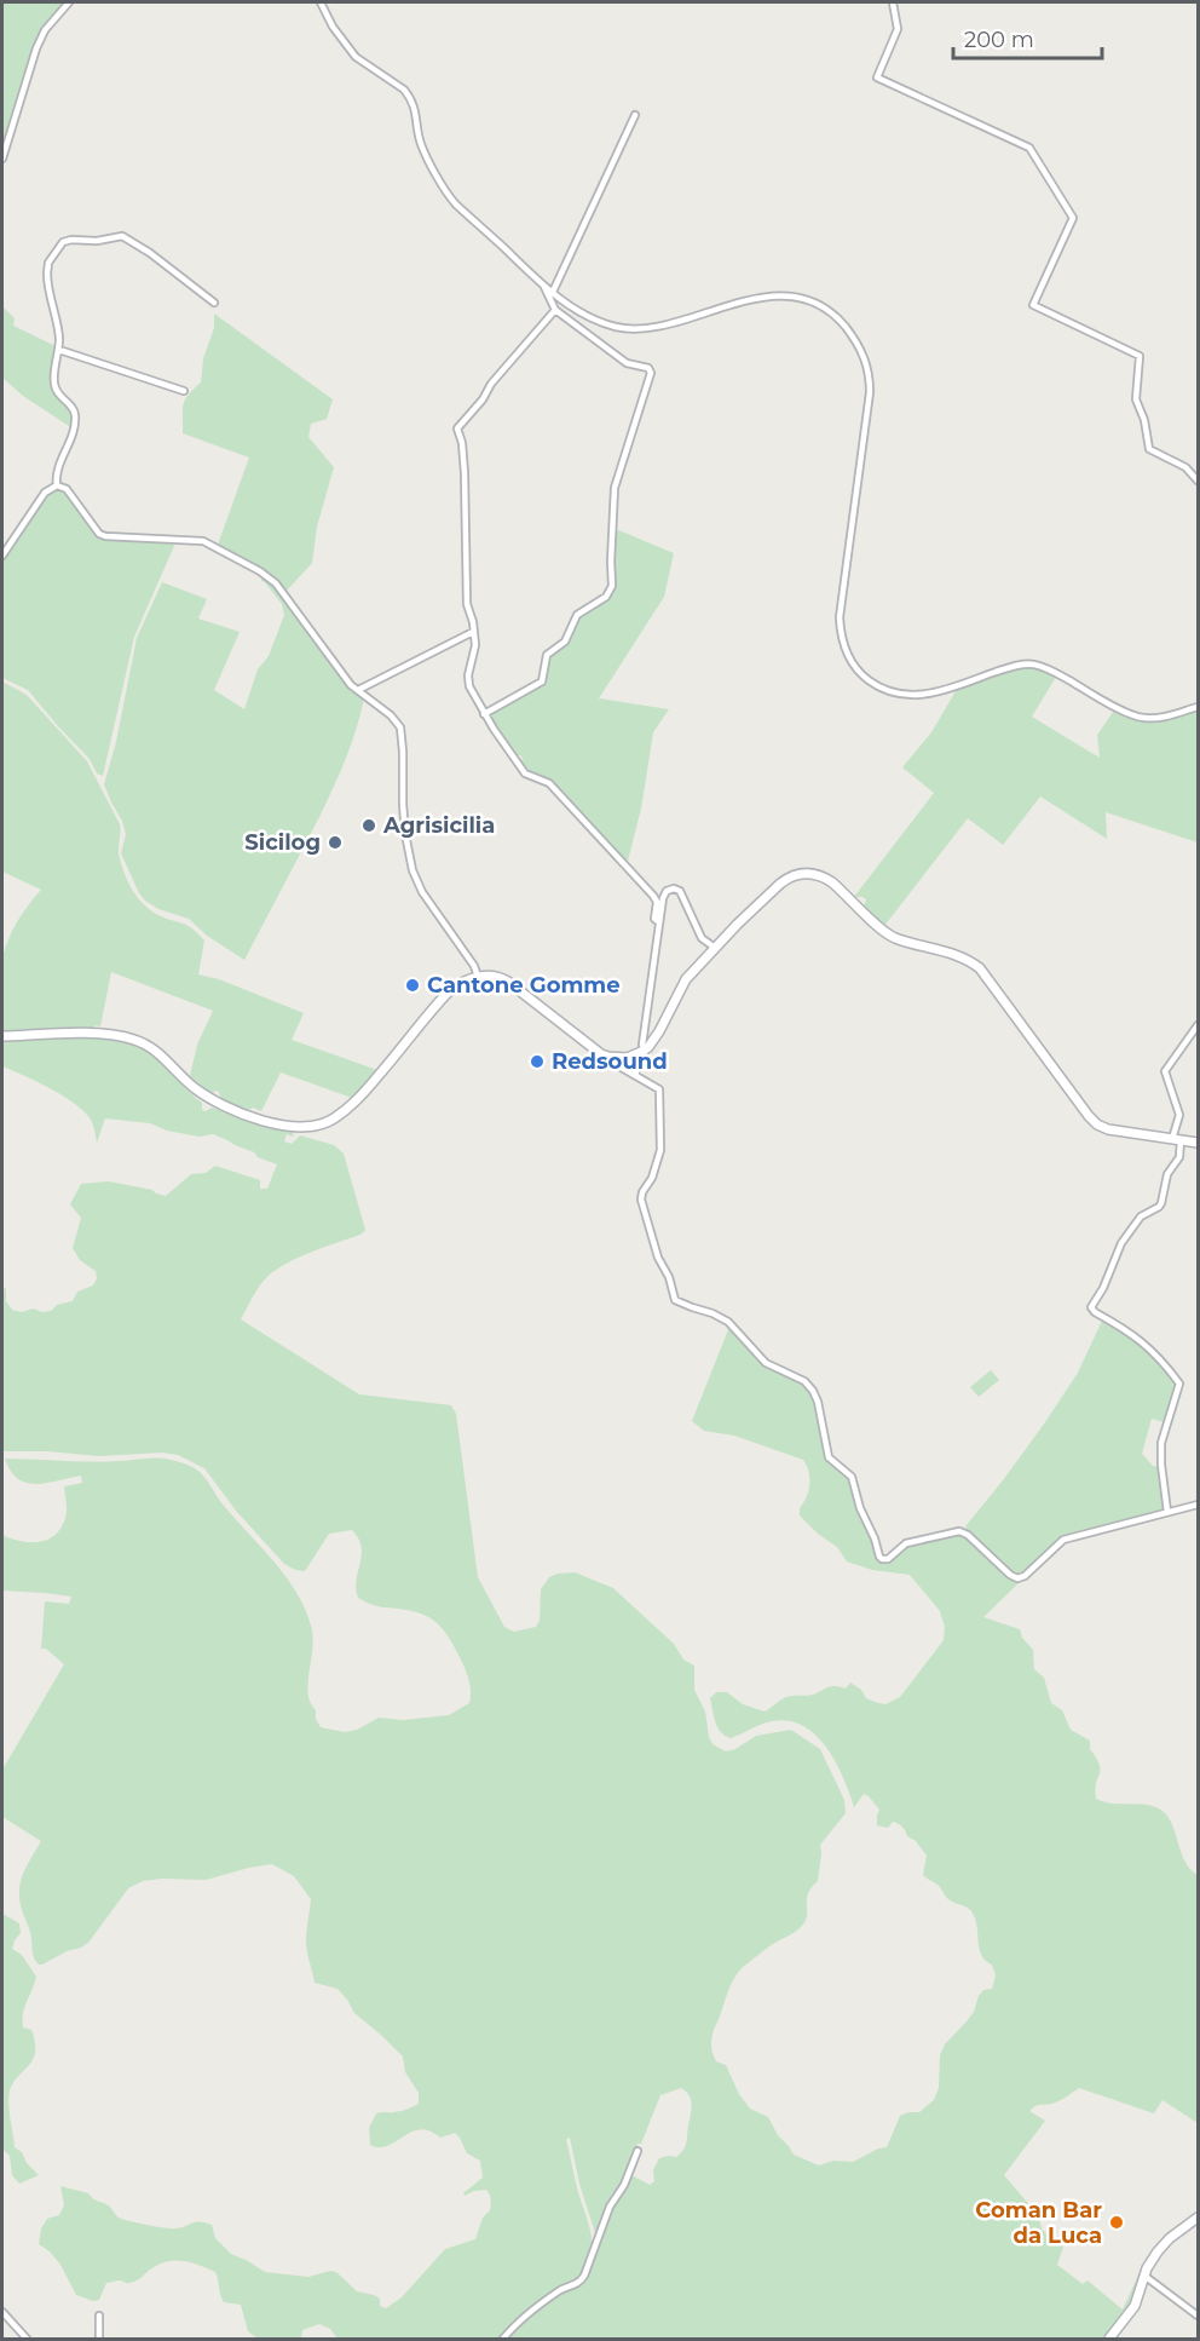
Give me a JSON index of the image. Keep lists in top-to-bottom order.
{
  "places": [
    "Agrisicilia",
    "Sicilog",
    "Cantone Gomme",
    "Redsound",
    "Coman Bar da Luca"
  ],
  "scale_bar": "200 m"
}
